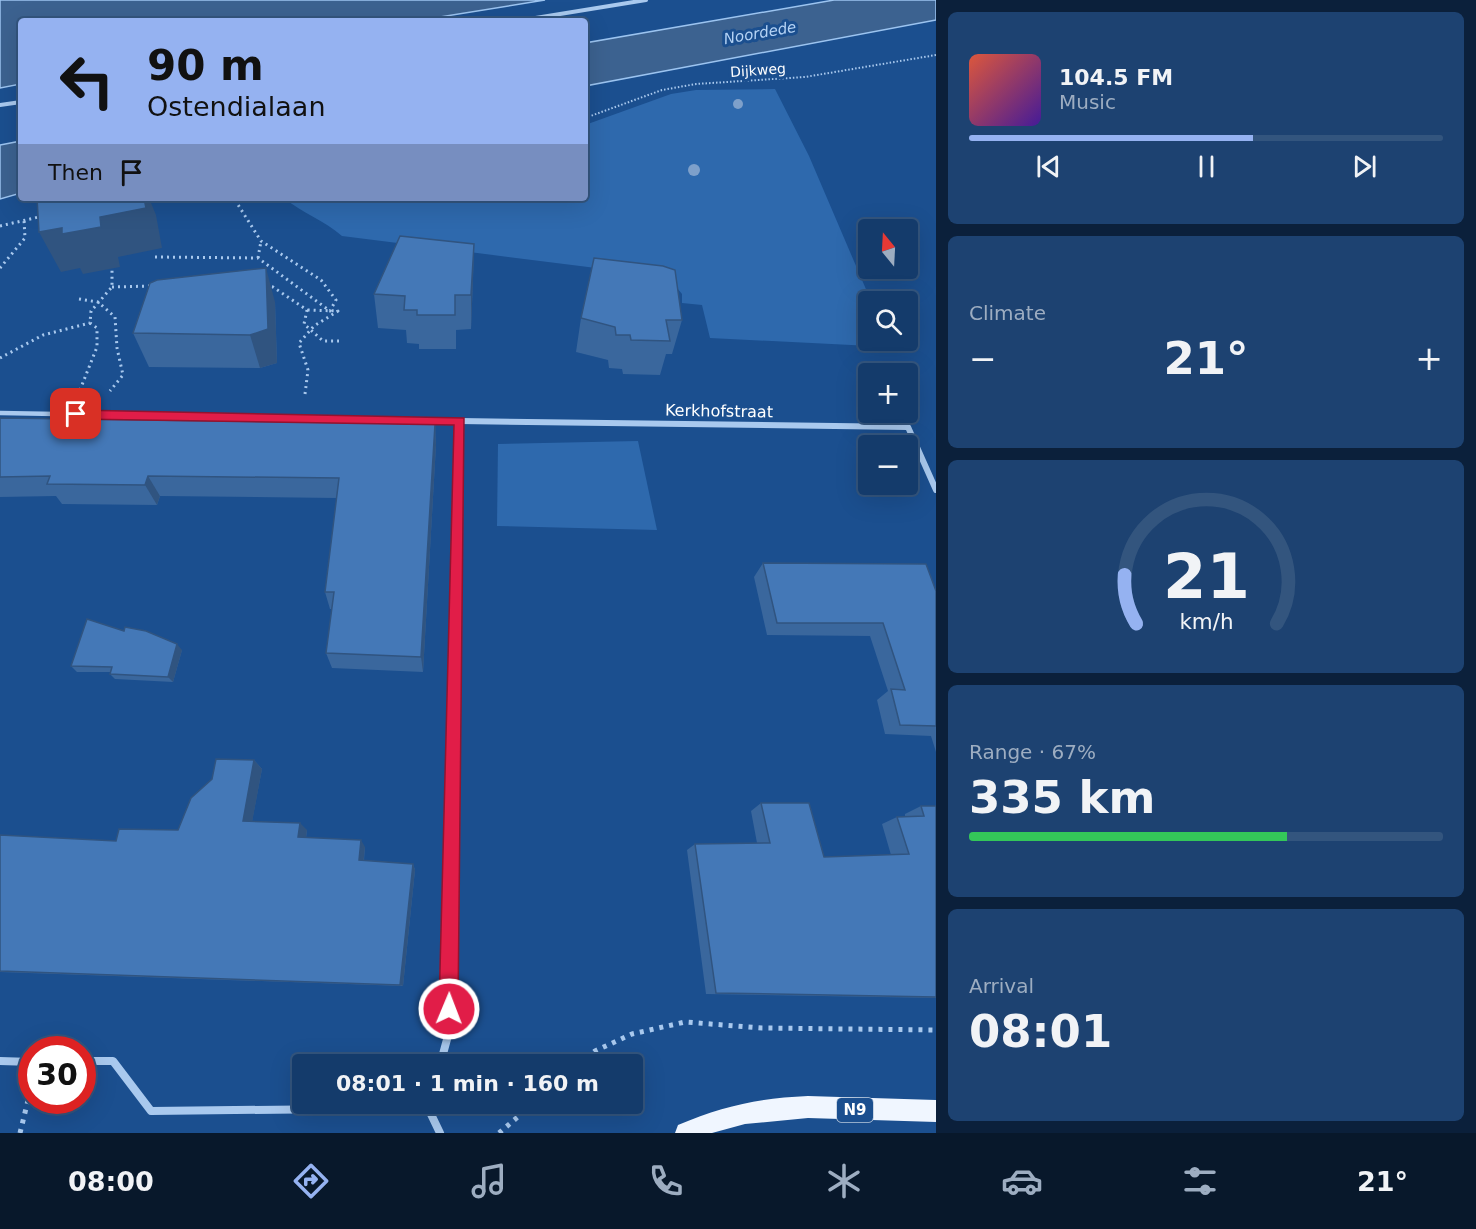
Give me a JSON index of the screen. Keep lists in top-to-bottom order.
{
  "streets": {
    "main road": ["N9"],
    "street": ["Kerkhofstraat"],
    "path": ["Dijkweg"]
  },
  "water": ["Noordede"],
  "north": "top",
  "page": {
    "turn": ["90 m", "Ostendialaan"],
    "song": ["104.5 FM", "Music"],
    "then": "Then",
    "map_buttons": ["+", "−"],
    "tile": [
      "Climate",
      ["Range · 67%", "335 km"],
      ["Arrival", "08:01"]
    ],
    "heat": ["−", "21°", "+"],
    "limit": "30",
    "trip": "08:01 · 1 min · 160 m",
    "tabs": ["08:00", "21°"],
    "gauge": ["21", "km/h"]
  }
}
